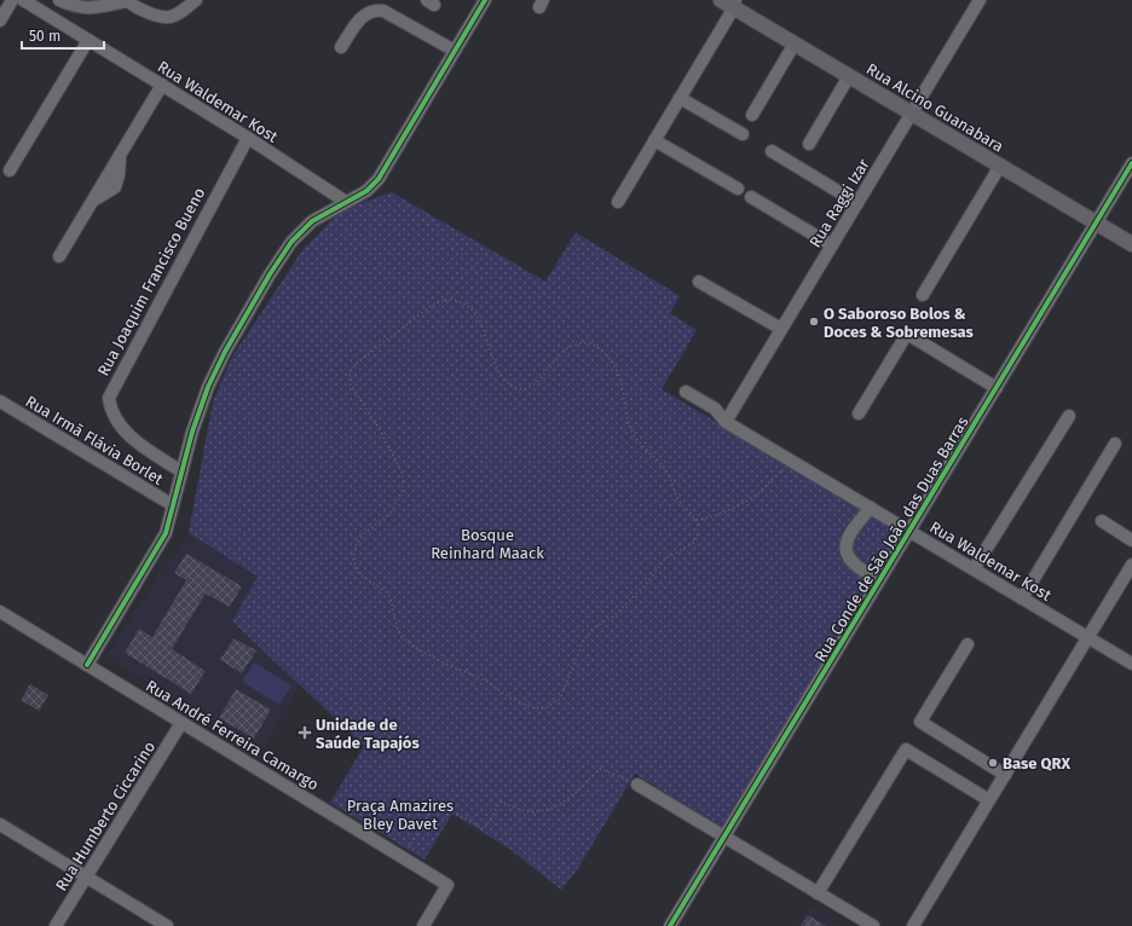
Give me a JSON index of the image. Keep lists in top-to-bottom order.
{
  "streets": {
    "main road": ["Rua Alcino Guanabara"],
    "street": [
      "Rua Waldemar Kost",
      "Rua Raggi Izar",
      "Rua Joaquim Francisco Bueno",
      "Rua Irmã Flávia Borlet",
      "Rua Conde de São João das Duas Barras",
      "Rua André Ferreira Camargo",
      "Rua Humberto Ciccarino"
    ]
  },
  "crossings": [
    ["Rua Waldemar Kost", "Rua Raggi Izar"],
    ["Rua Waldemar Kost", "Rua Joaquim Francisco Bueno"],
    ["Rua Waldemar Kost", "Rua Conde de São João das Duas Barras"],
    ["Rua Alcino Guanabara", "Rua Raggi Izar"],
    ["Rua Alcino Guanabara", "Rua Conde de São João das Duas Barras"],
    ["Rua André Ferreira Camargo", "Rua Humberto Ciccarino"]
  ],
  "parks": ["Bosque Reinhard Maack", "Praça Amazires Bley Davet"],
  "places": {
    "other": ["O Saboroso Bolos & Doces & Sobremesas", "Base QRX"],
    "health": ["Unidade de Saúde Tapajós"]
  },
  "scale_bar": "50 m"
}
